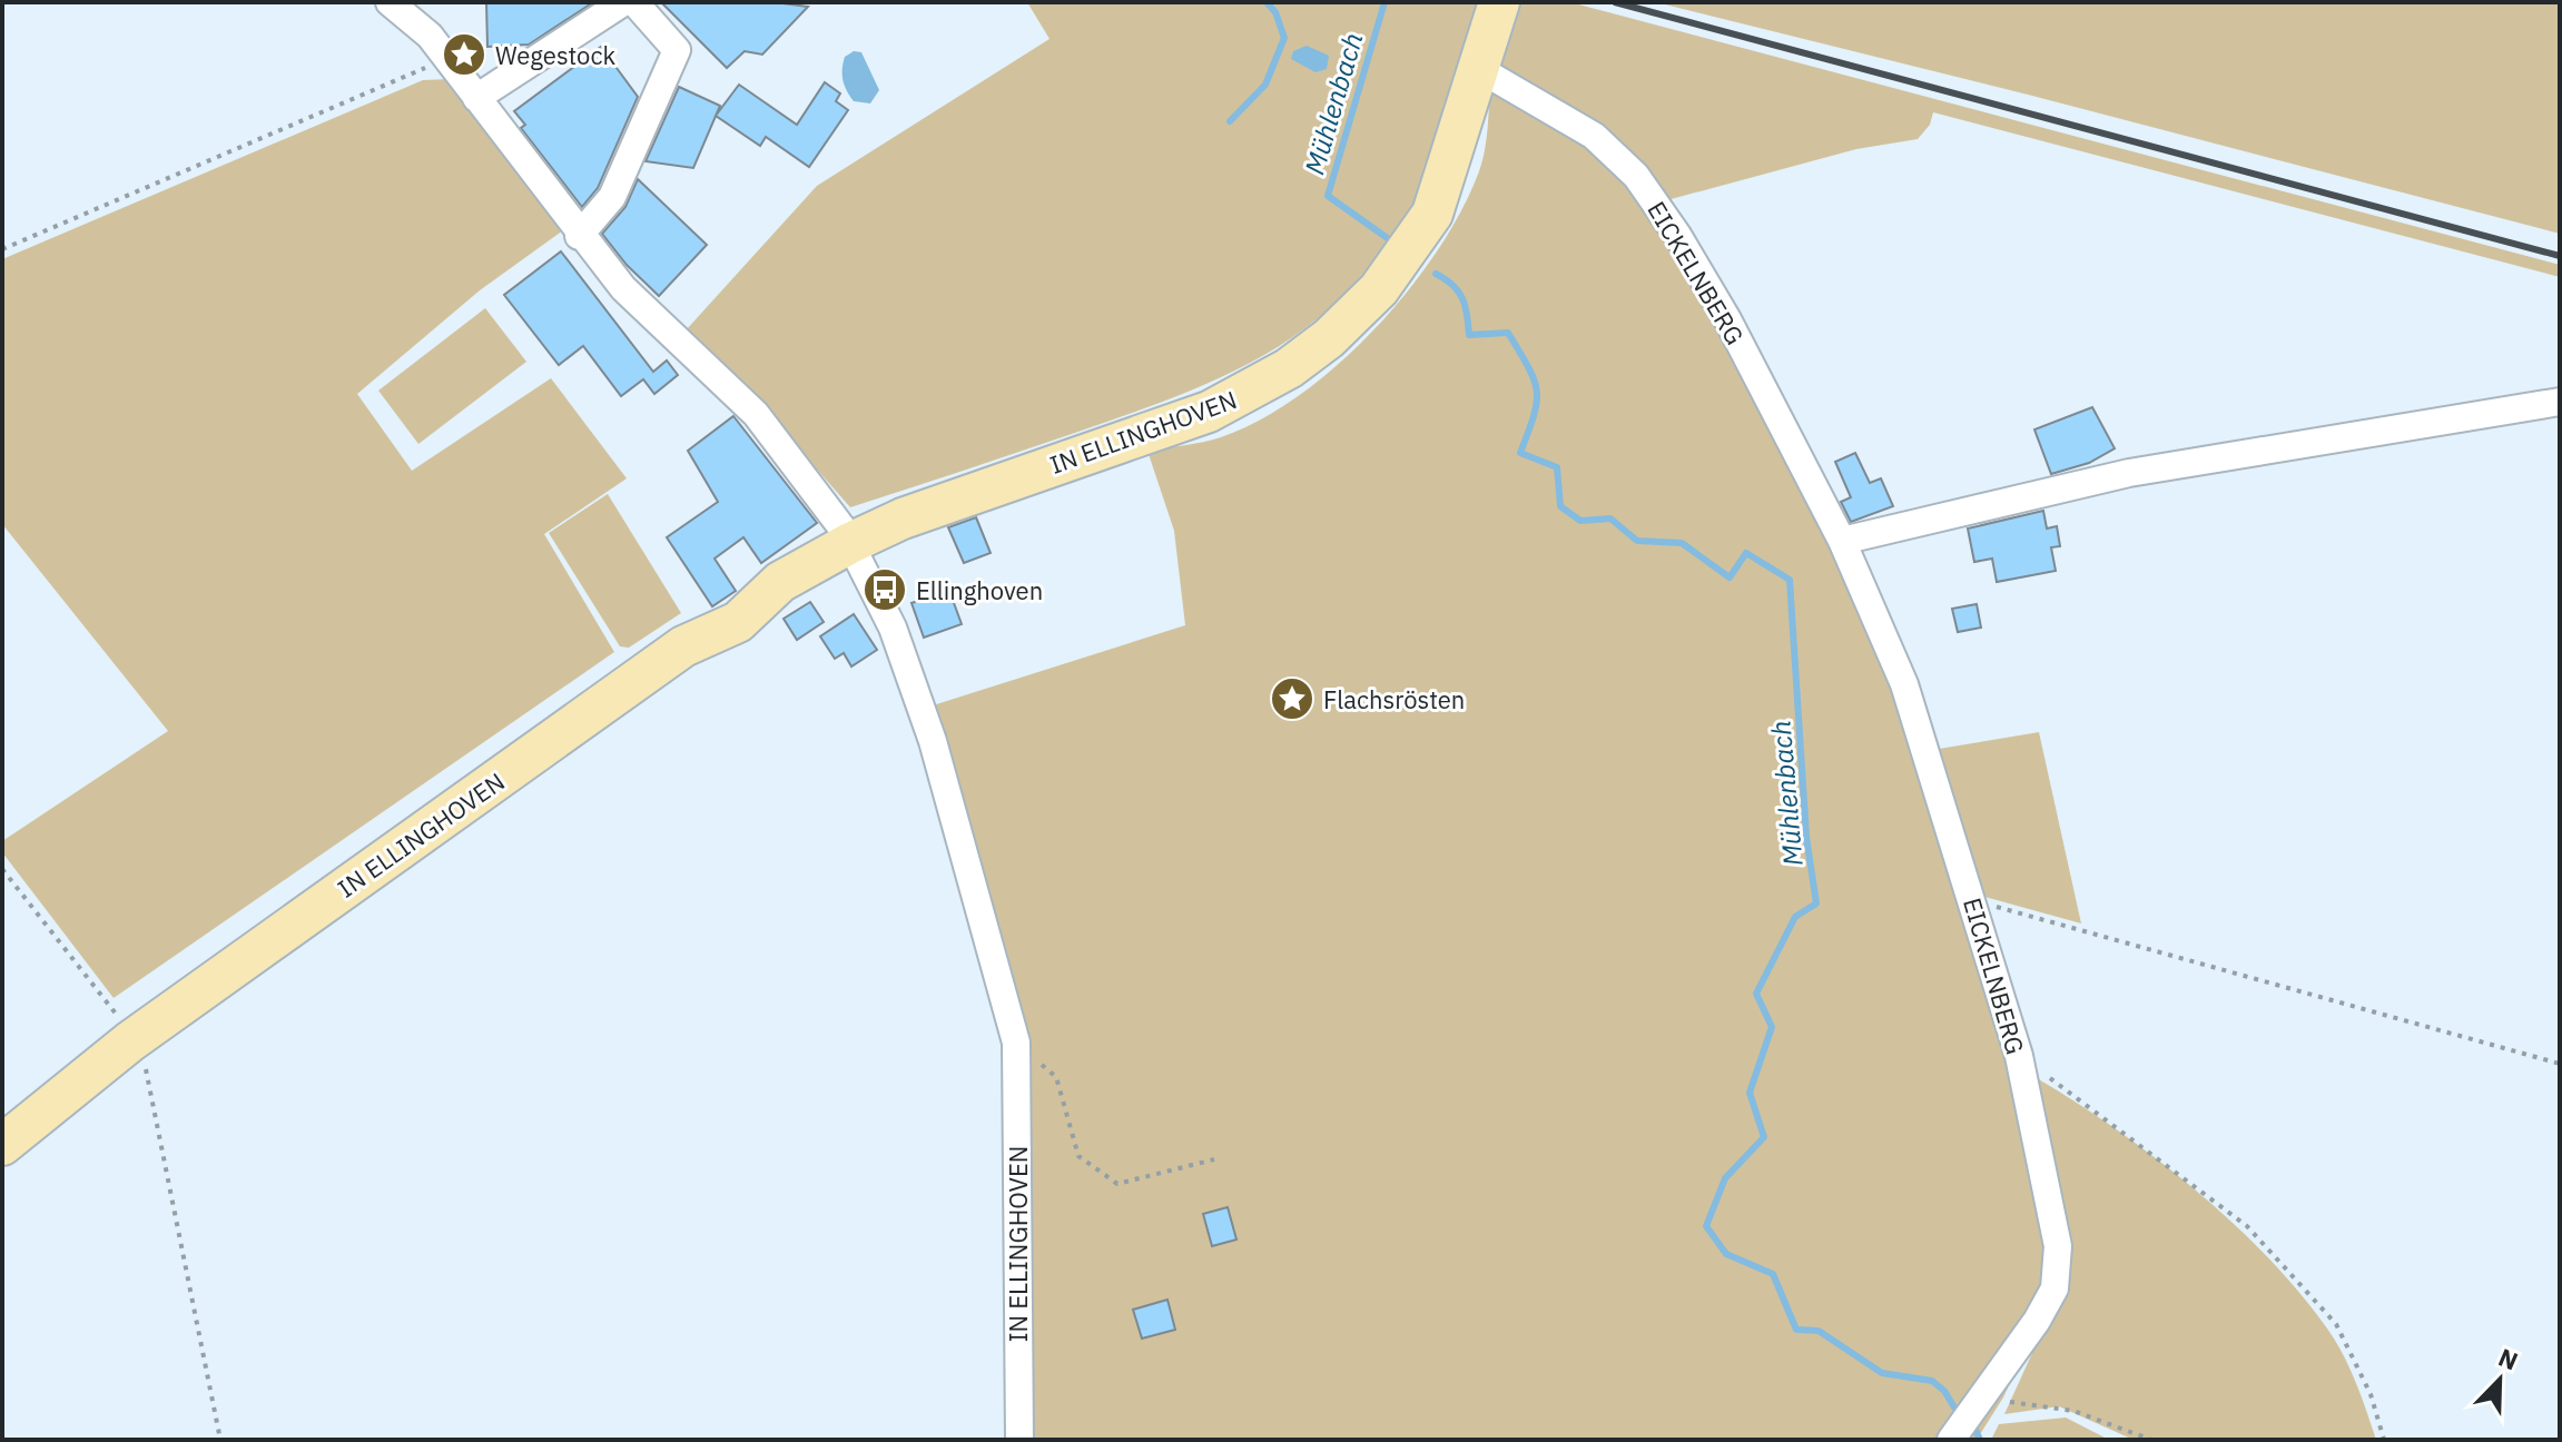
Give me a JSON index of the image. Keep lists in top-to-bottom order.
{
  "streets": {
    "street": ["EICKELNBERG", "IN ELLINGHOVEN"]
  },
  "crossings": [
    ["EICKELNBERG", "IN ELLINGHOVEN"]
  ],
  "water": ["Mühlenbach"],
  "places": {
    "place": ["Wegestock", "Flachsrösten"],
    "bus stop": ["Ellinghoven"]
  },
  "north": "top right"
}
